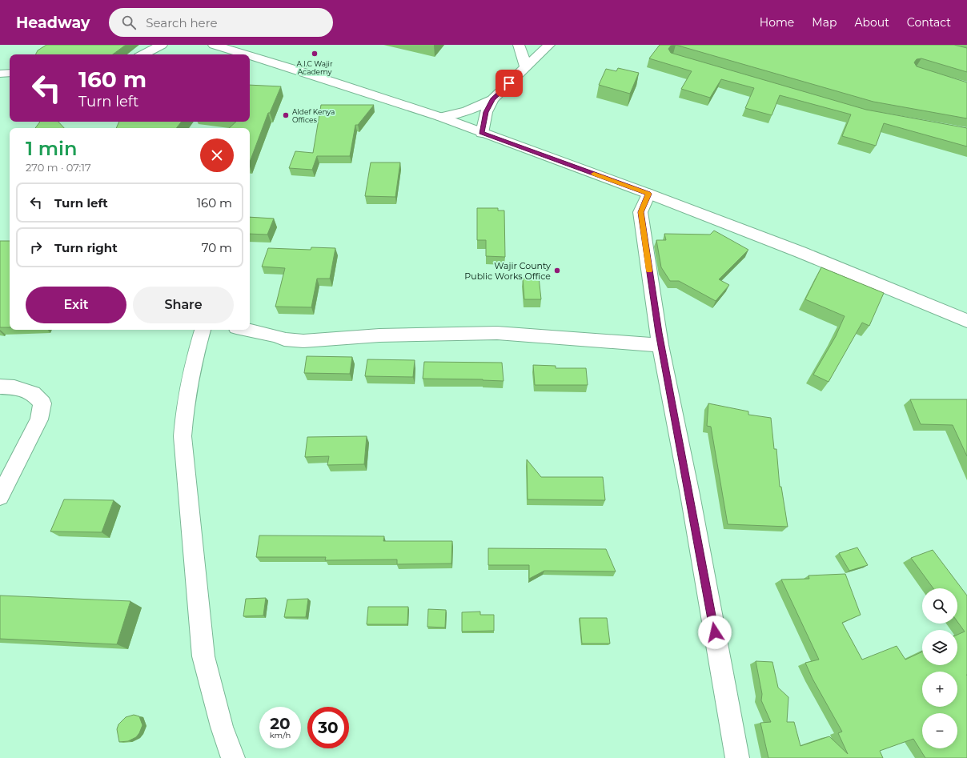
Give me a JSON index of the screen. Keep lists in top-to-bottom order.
{
  "places": ["A.I.C Wajir Academy", "Aldef Kenya Offices", "Wajir County Public Works Office"],
  "page": {
    "header": "Headway",
    "search": "Search here",
    "nav": [
      "Home",
      "Map",
      "About",
      "Contact"
    ],
    "turn": ["160 m", "Turn left"],
    "heading": ["1 min", "270 m · 07:17"],
    "list": [
      {
        "name": "Turn left",
        "value": "160 m"
      },
      {
        "name": "Turn right",
        "value": "70 m"
      }
    ],
    "buttons": ["Exit", "Share"],
    "map_buttons": ["+", "−"],
    "speed": "20 km/h",
    "limit": "30"
  }
}
